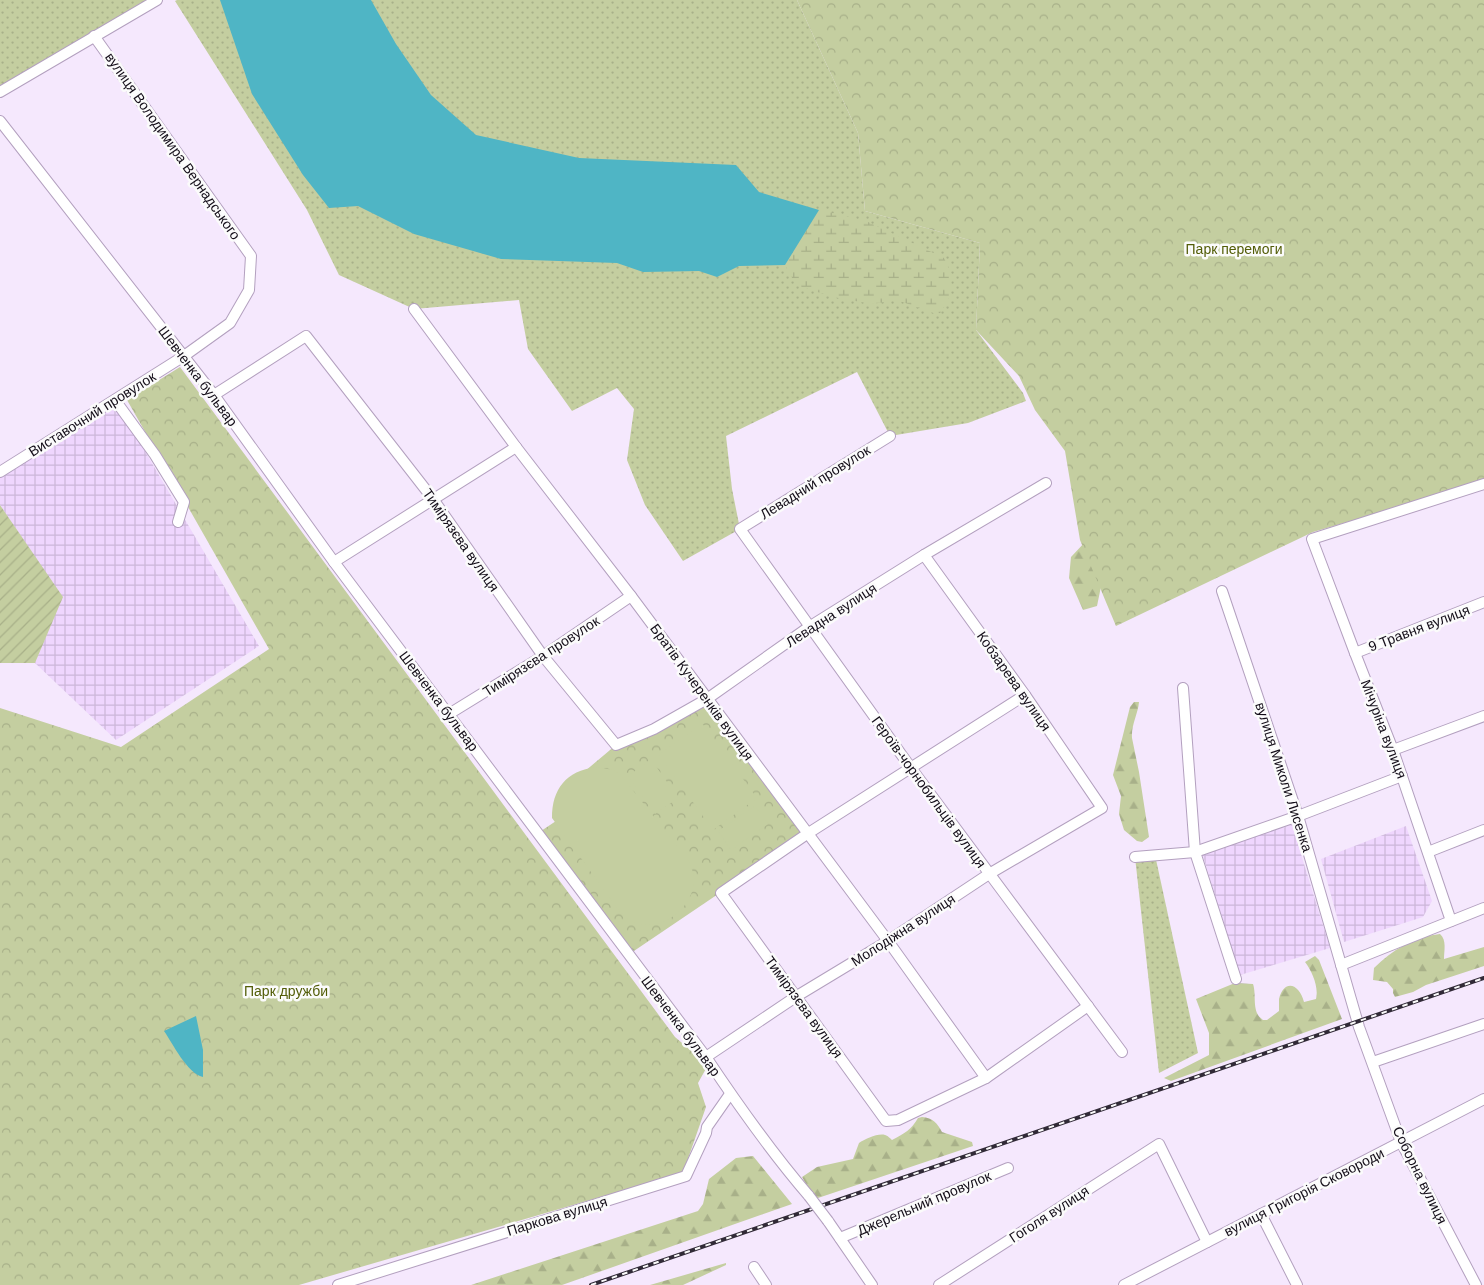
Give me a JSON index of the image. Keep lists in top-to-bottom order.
{
  "streets": {
    "street": [
      "вулиця Володимира Вернадського",
      "Шевченка бульвар",
      "Виставочний провулок",
      "Левадний провулок",
      "Тимірязєва вулиця",
      "Левадна вулиця",
      "9 Травня вулиця",
      "Тимірязєва провулок",
      "Кобзарева вулиця",
      "Братів Кучеренків вулиця",
      "Мічуріна вулиця",
      "вулиця Миколи Лисенка",
      "Героїв-чорнобильців вулиця",
      "Молодіжна вулиця",
      "Соборна вулиця",
      "вулиця Григорія Сковороди",
      "Джерельний провулок",
      "Гоголя вулиця",
      "Паркова вулиця"
    ]
  },
  "crossings": [
    ["вулиця Володимира Вернадського", "Виставочний провулок"],
    ["Шевченка бульвар", "Виставочний провулок"],
    ["Шевченка бульвар", "Тимірязєва вулиця"],
    ["Шевченка бульвар", "Тимірязєва провулок"],
    ["Шевченка бульвар", "Молодіжна вулиця"],
    ["Шевченка бульвар", "Джерельний провулок"],
    ["Шевченка бульвар", "Паркова вулиця"],
    ["Левадний провулок", "Героїв-чорнобильців вулиця"],
    ["Тимірязєва вулиця", "Левадна вулиця"],
    ["Тимірязєва вулиця", "Тимірязєва провулок"],
    ["Тимірязєва вулиця", "Братів Кучеренків вулиця"],
    ["Тимірязєва вулиця", "Молодіжна вулиця"],
    ["Левадна вулиця", "Кобзарева вулиця"],
    ["Левадна вулиця", "Братів Кучеренків вулиця"],
    ["Левадна вулиця", "Героїв-чорнобильців вулиця"],
    ["9 Травня вулиця", "Мічуріна вулиця"],
    ["Тимірязєва провулок", "Братів Кучеренків вулиця"],
    ["Кобзарева вулиця", "Молодіжна вулиця"],
    ["Братів Кучеренків вулиця", "Молодіжна вулиця"],
    ["вулиця Миколи Лисенка", "Соборна вулиця"],
    ["Героїв-чорнобильців вулиця", "Молодіжна вулиця"],
    ["Соборна вулиця", "вулиця Григорія Сковороди"],
    ["вулиця Григорія Сковороди", "Гоголя вулиця"]
  ],
  "parks": ["Парк перемоги", "Парк дружби"]
}
